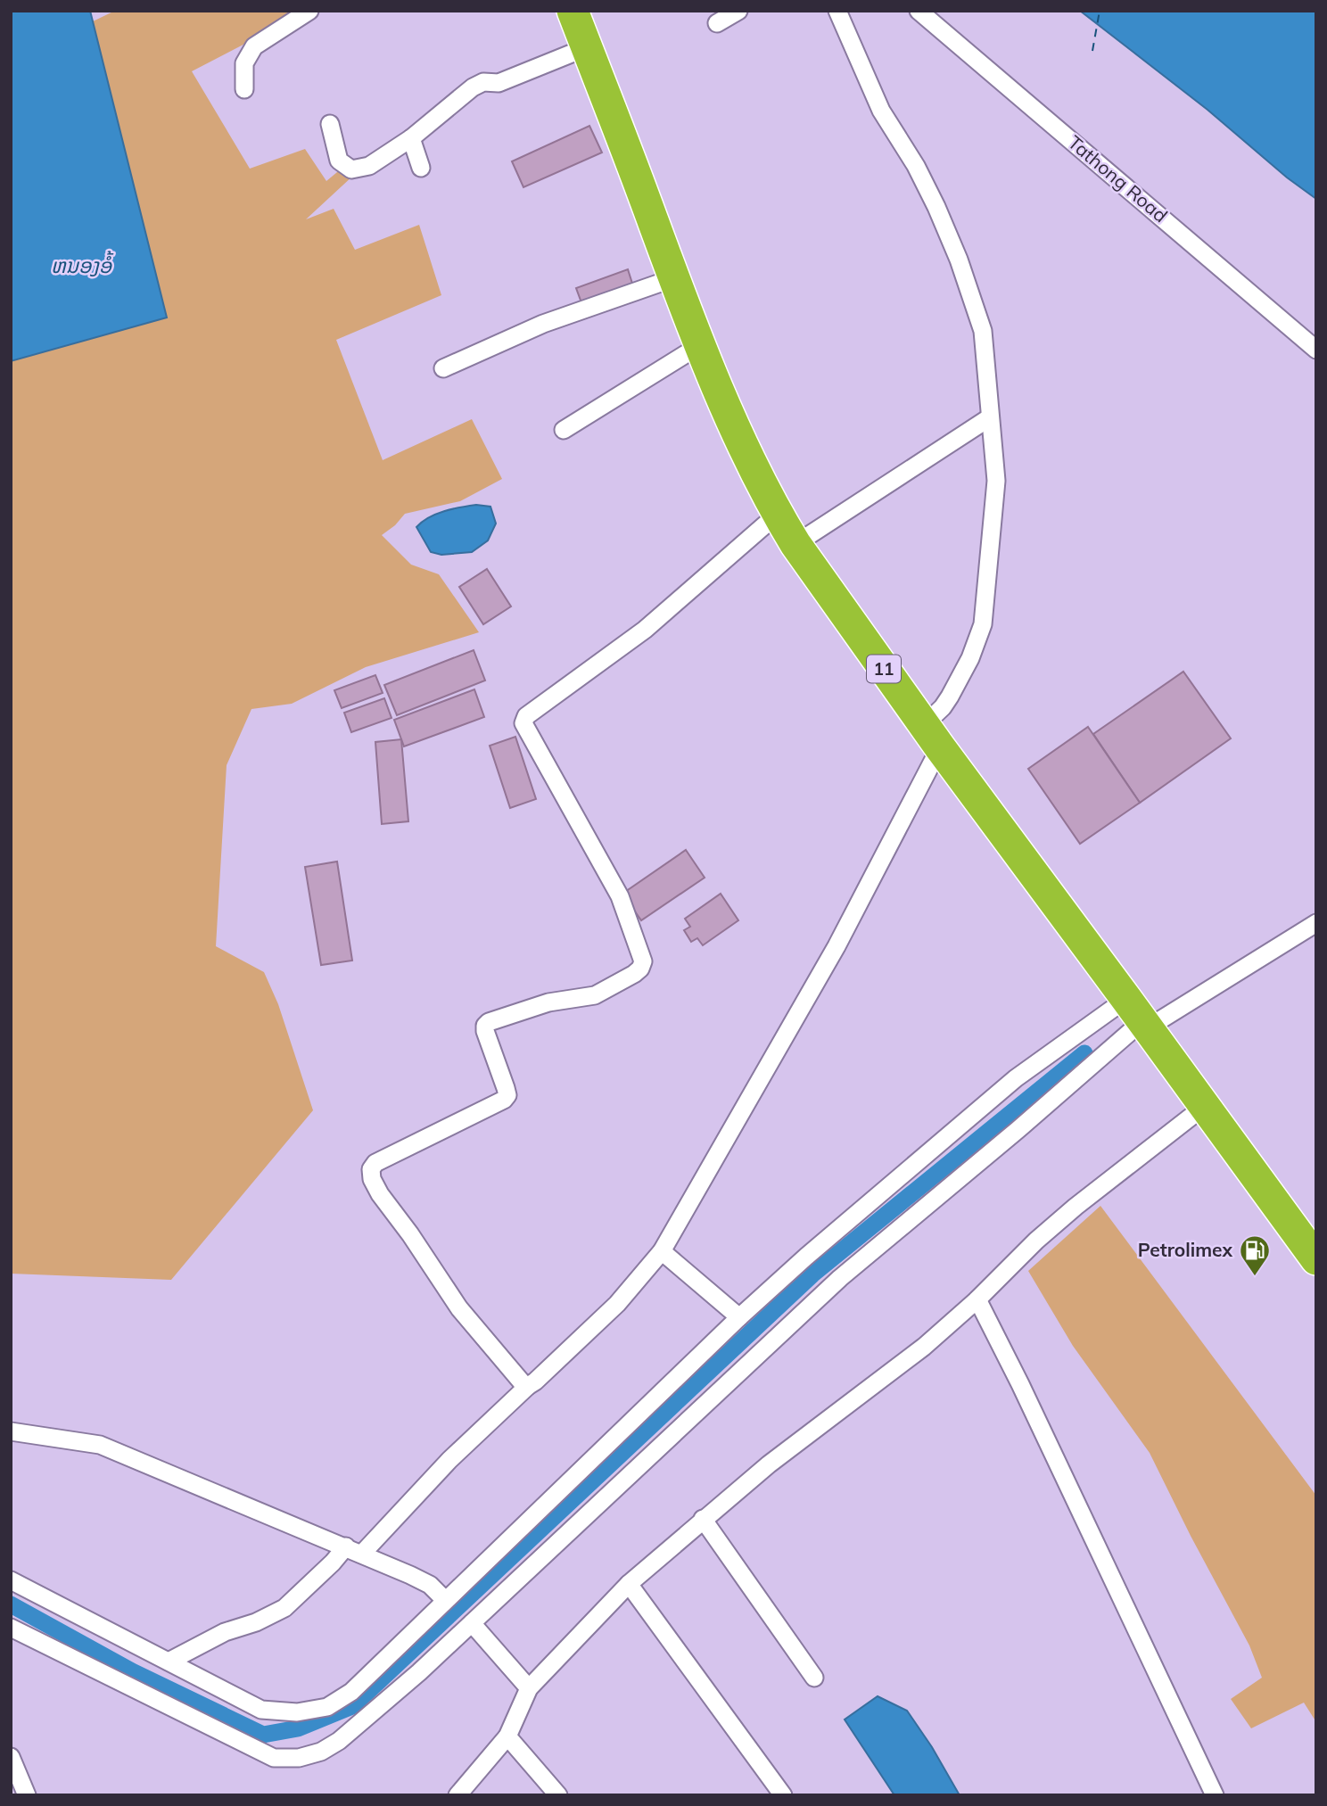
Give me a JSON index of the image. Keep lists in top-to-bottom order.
{
  "streets": {
    "highway": ["11"],
    "street": ["Tathong Road"]
  },
  "water": ["ຫນອງອໍ້"],
  "places": {
    "fuel station": ["Petrolimex"]
  }
}
